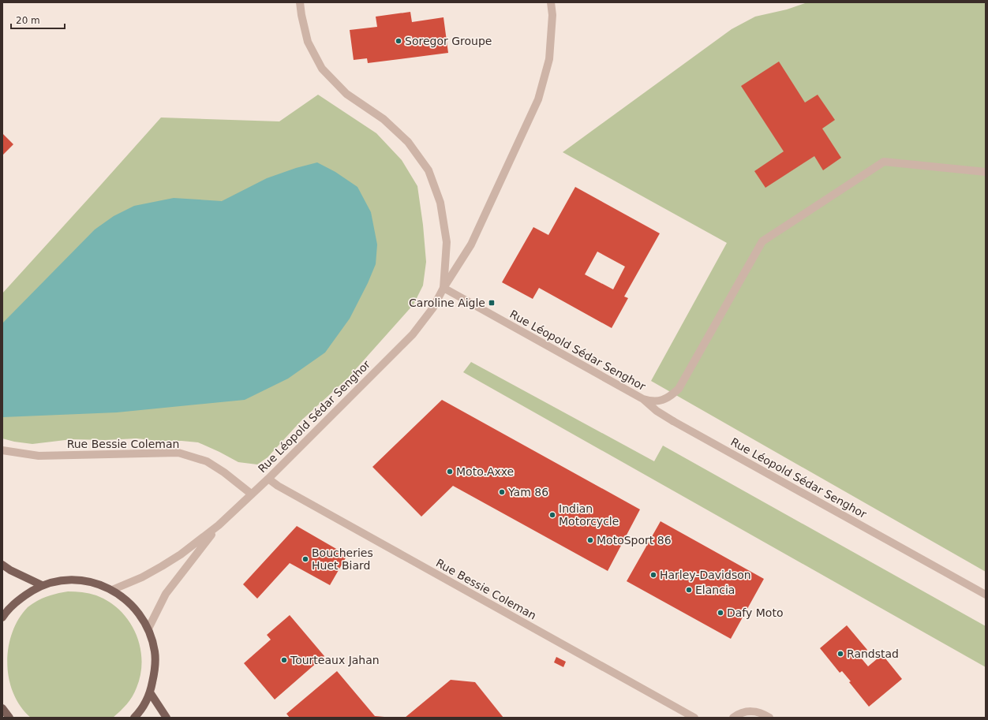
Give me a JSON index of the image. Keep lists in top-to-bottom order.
{
  "streets": {
    "street": ["Rue Léopold Sédar Senghor", "Rue Bessie Coleman"]
  },
  "crossings": [
    ["Rue Léopold Sédar Senghor", "Rue Bessie Coleman"]
  ],
  "places": {
    "other": [
      "Soregor Groupe",
      "Moto.Axxe",
      "Yam 86",
      "Indian Motorcycle",
      "MotoSport 86",
      "Boucheries Huet Biard",
      "Harley-Davidson",
      "Elancia",
      "Dafy Moto",
      "Randstad",
      "Tourteaux Jahan"
    ],
    "transit": ["Caroline Aigle"]
  },
  "scale_bar": "20 m"
}
